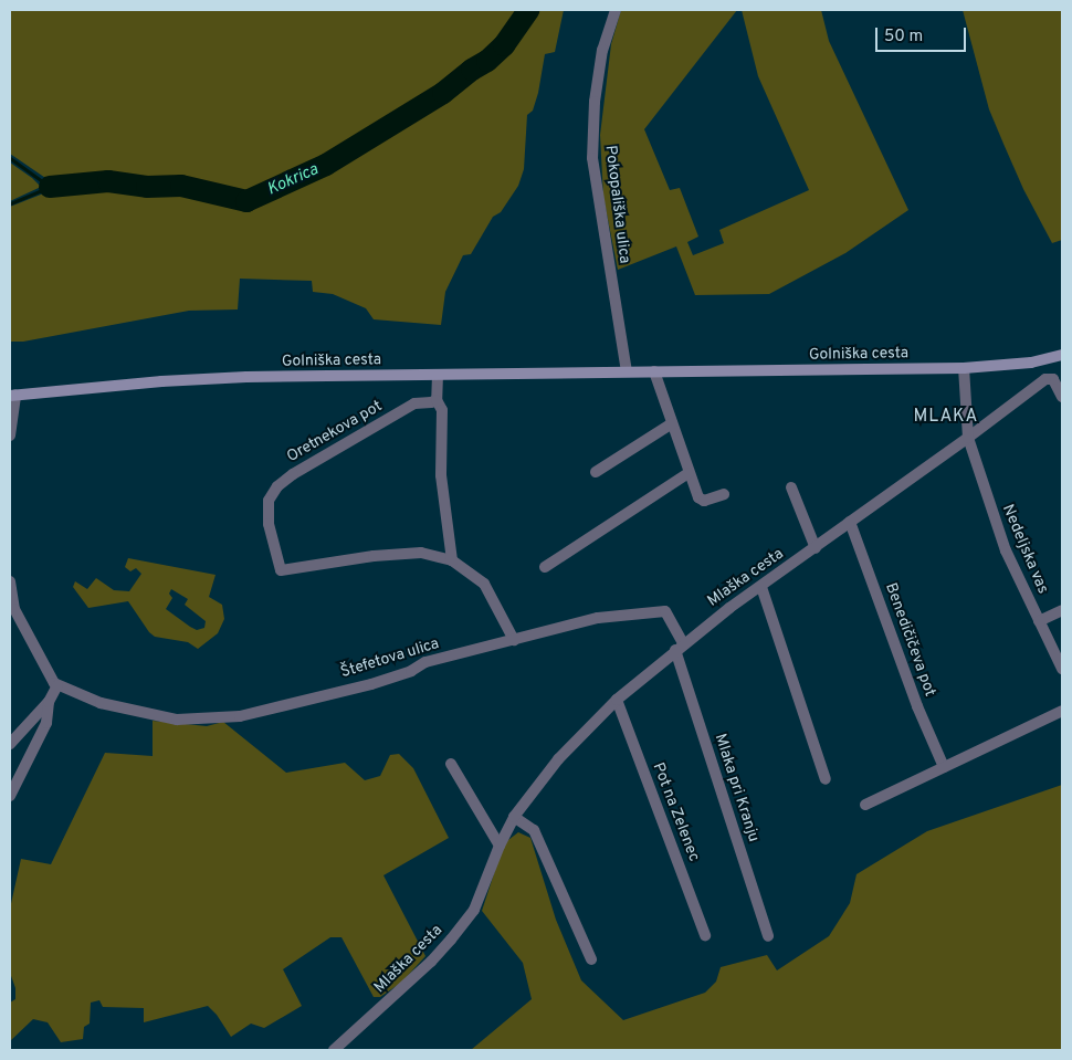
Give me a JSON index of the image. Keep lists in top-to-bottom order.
{
  "streets": {
    "main road": ["Golniška cesta"],
    "street": [
      "Pokopališka ulica",
      "Oretnekova pot",
      "Nedeljska vas",
      "Mlaška cesta",
      "Benedičičeva pot",
      "Štefetova ulica",
      "Mlaka pri Kranju",
      "Pot na Zelenec"
    ]
  },
  "crossings": [
    ["Pokopališka ulica", "Golniška cesta"],
    ["Oretnekova pot", "Štefetova ulica"],
    ["Nedeljska vas", "Mlaška cesta"],
    ["Mlaška cesta", "Benedičičeva pot"],
    ["Mlaška cesta", "Štefetova ulica"],
    ["Mlaška cesta", "Mlaka pri Kranju"],
    ["Mlaška cesta", "Pot na Zelenec"],
    ["Štefetova ulica", "Mlaka pri Kranju"]
  ],
  "districts": ["MLAKA"],
  "water": ["Kokrica"],
  "scale_bar": "50 m"
}
